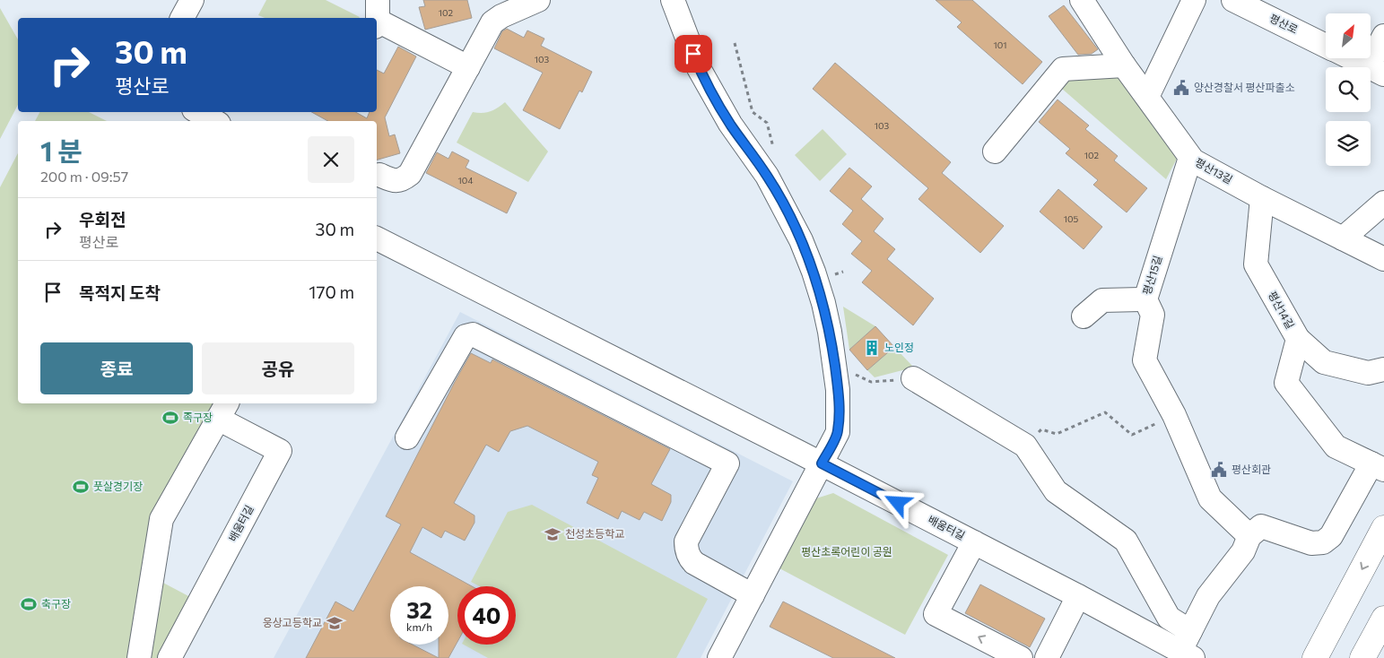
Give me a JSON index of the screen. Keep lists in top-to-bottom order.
{
  "streets": {
    "street": [
      "평산로",
      "평산13길",
      "평산15길",
      "평산14길",
      "배움터길"
    ]
  },
  "crossings": [
    ["평산13길", "평산15길"],
    ["평산13길", "평산14길"],
    ["평산15길", "평산14길"]
  ],
  "parks": ["평산초록어린이 공원"],
  "places": {
    "public building": ["양산경찰서 평산파출소", "평산회관"],
    "building": ["노인정"],
    "sports": ["족구장", "풋살경기장", "축구장"],
    "school or university": ["천성초등학교", "웅상고등학교"]
  },
  "house_numbers": [
    "102",
    "101",
    "103",
    "103",
    "102",
    "104",
    "105"
  ],
  "north": "top right",
  "page": {
    "turn": ["30 m", "평산로"],
    "heading": ["1 분", "200 m · 09:57"],
    "list": [
      {
        "name": "우회전",
        "note": "평산로",
        "value": "30 m"
      },
      {
        "name": "목적지 도착",
        "value": "170 m"
      }
    ],
    "buttons": ["종료", "공유"],
    "speed": "32 km/h",
    "limit": "40"
  }
}
